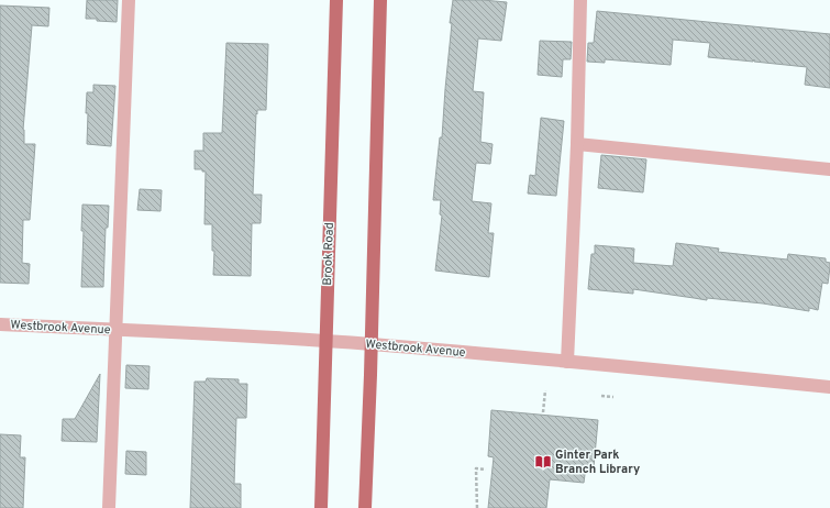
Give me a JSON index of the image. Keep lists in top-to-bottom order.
{
  "streets": {
    "main road": ["Brook Road"],
    "street": ["Westbrook Avenue"]
  },
  "crossings": [
    ["Brook Road", "Westbrook Avenue"]
  ],
  "places": {
    "library": ["Ginter Park Branch Library"]
  }
}
